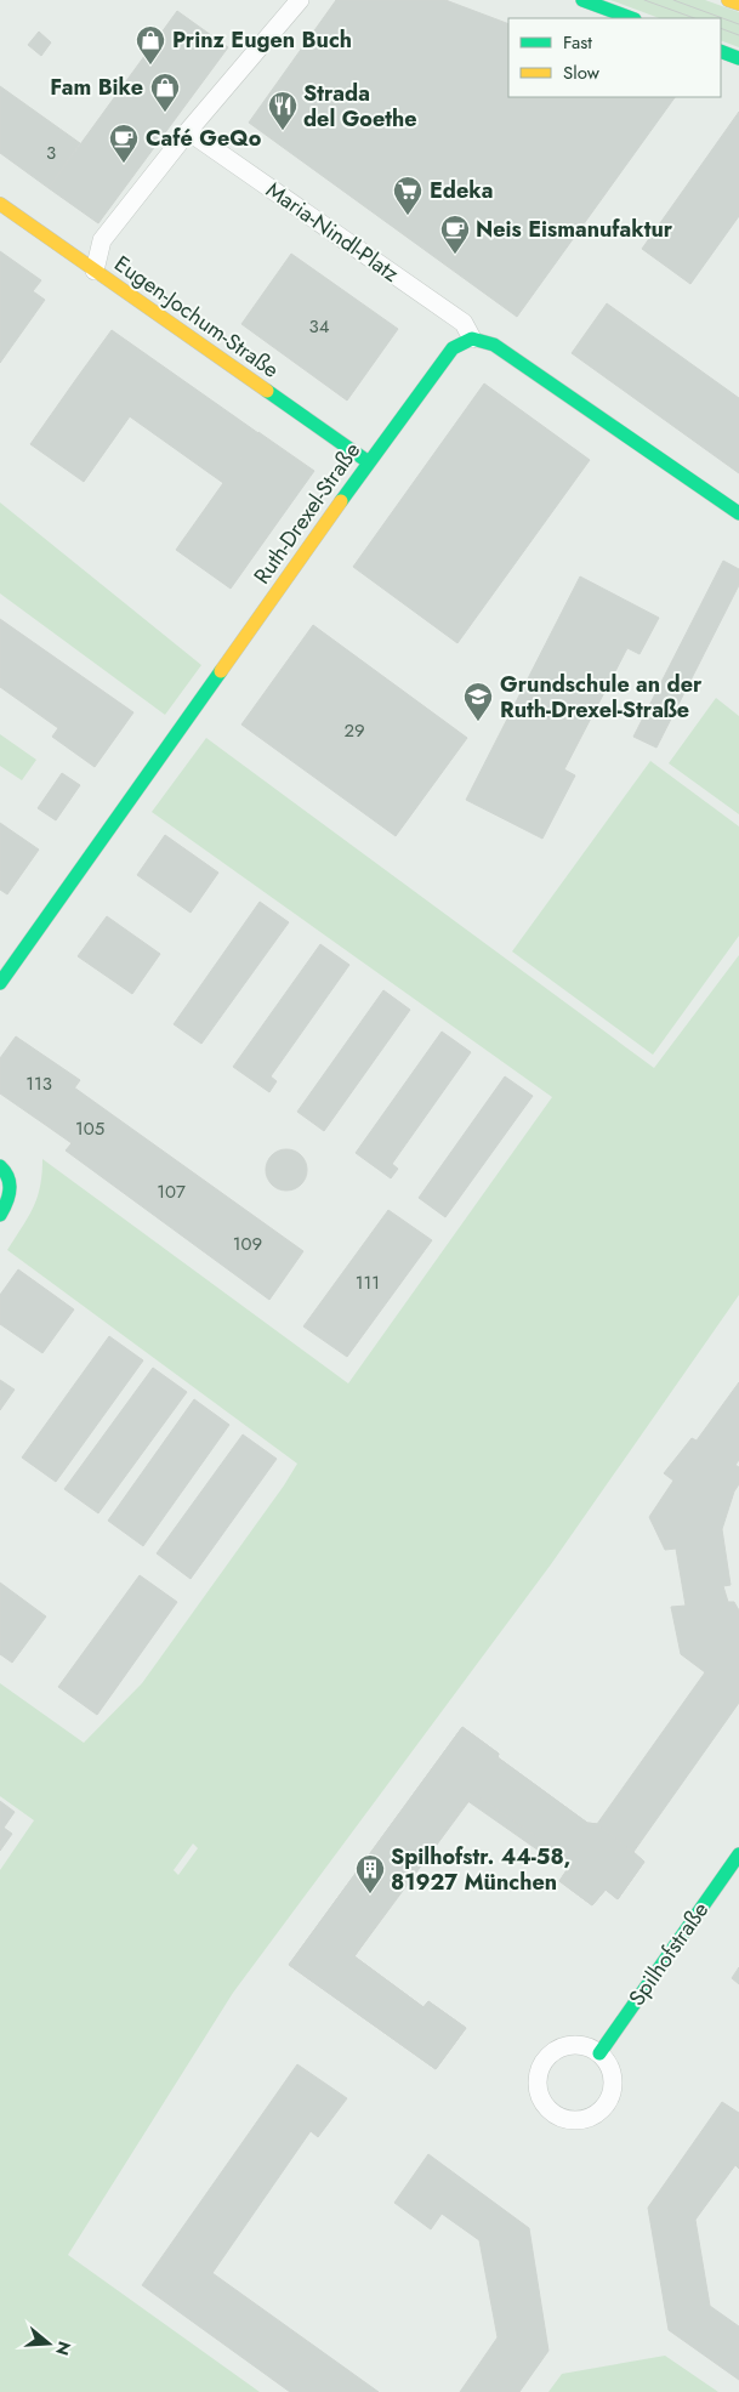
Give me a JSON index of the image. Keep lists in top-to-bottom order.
{
  "streets": {
    "street": [
      "Maria-Nindl-Platz",
      "Eugen-Jochum-Straße",
      "Ruth-Drexel-Straße",
      "Spilhofstraße"
    ]
  },
  "crossings": [
    ["Maria-Nindl-Platz", "Ruth-Drexel-Straße"],
    ["Eugen-Jochum-Straße", "Ruth-Drexel-Straße"]
  ],
  "places": {
    "shop": ["Prinz Eugen Buch", "Fam Bike"],
    "restaurant": ["Strada del Goethe"],
    "cafe": ["Café GeQo", "Neis Eismanufaktur"],
    "supermarket": ["Edeka"],
    "school or university": ["Grundschule an der Ruth-Drexel-Straße"],
    "building": ["Spilhofstr. 44-58, 81927 München"]
  },
  "house_numbers": [
    "3",
    "34",
    "29",
    "113",
    "105",
    "107",
    "109",
    "111"
  ],
  "legend": ["Fast", "Slow"],
  "north": "right"
}
